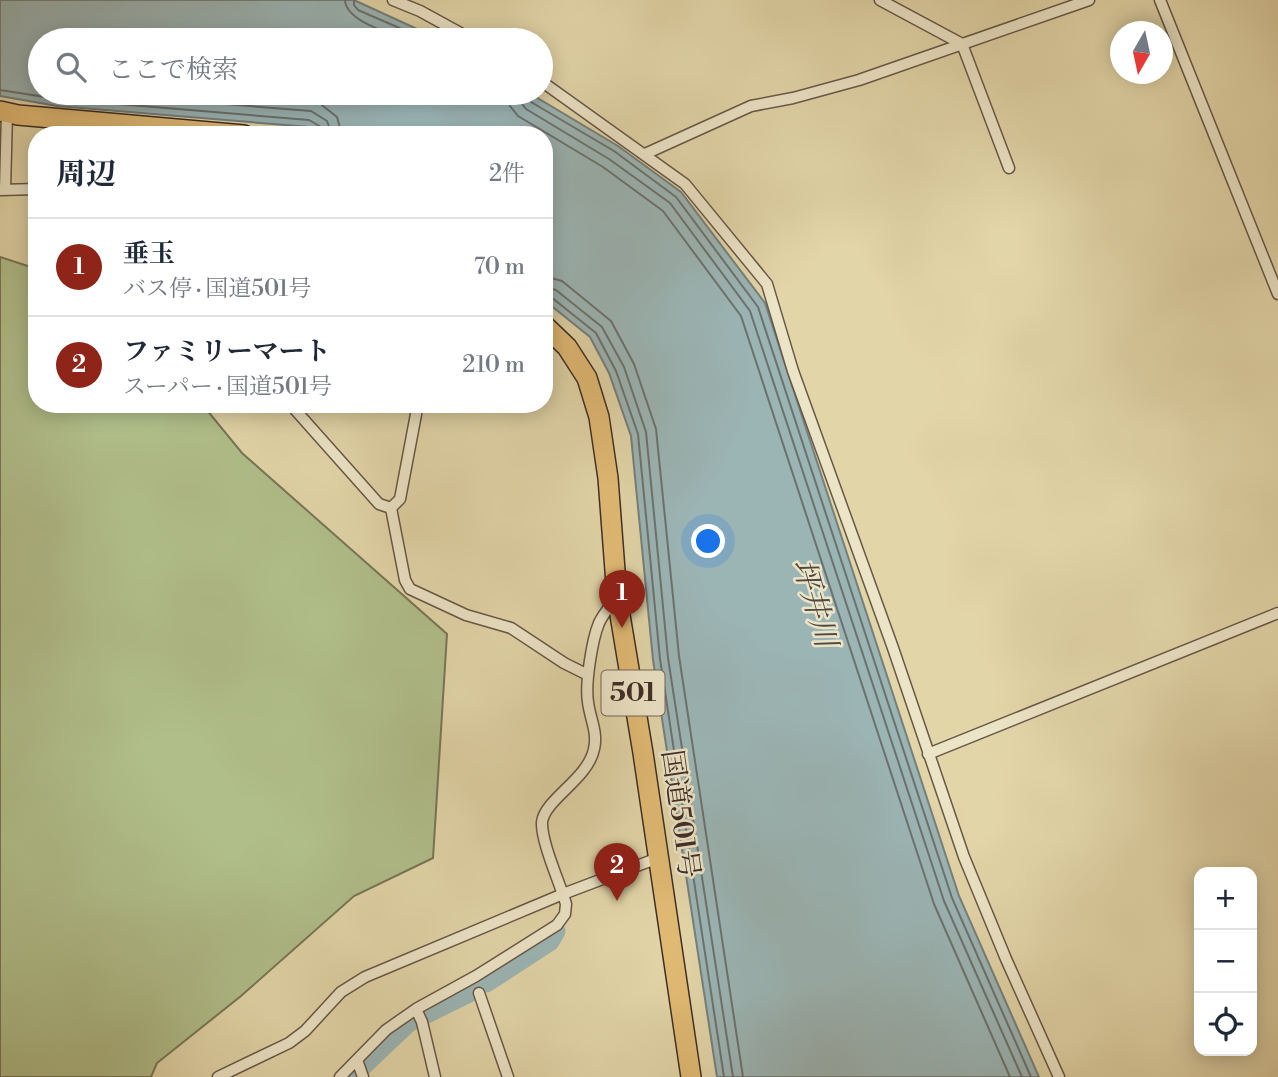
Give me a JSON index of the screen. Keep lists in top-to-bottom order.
{
  "streets": {
    "highway": ["501", "国道501号"]
  },
  "water": ["坪井川"],
  "north": "bottom",
  "page": {
    "search": "ここで検索",
    "heading": ["周辺", "2件"],
    "list": [
      {
        "mark": "1",
        "name": "垂玉",
        "note": "バス停 · 国道501号",
        "value": "70 m"
      },
      {
        "mark": "2",
        "name": "ファミリーマート",
        "note": "スーパー · 国道501号",
        "value": "210 m"
      }
    ],
    "pins": ["1", "2"],
    "map_buttons": ["+", "−"]
  }
}
